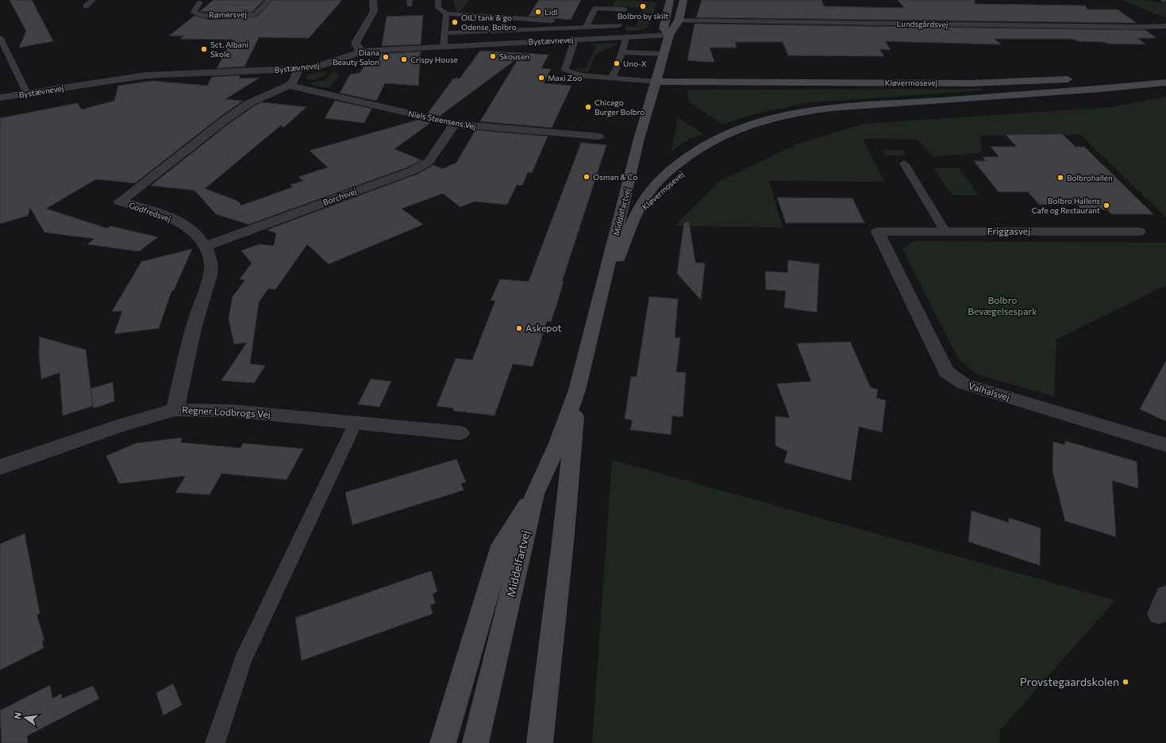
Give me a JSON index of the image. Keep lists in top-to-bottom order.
{
  "streets": {
    "main road": ["Kløvermosevej", "Middelfartvej"],
    "street": [
      "Lundsgårdsvej",
      "Bystævnevej",
      "Niels Steensens Vej",
      "Borchsvej",
      "Godfredsvej",
      "Friggasvej",
      "Valhalsvej",
      "Regner Lodbrogs Vej"
    ],
    "lane": ["Rømersvej"]
  },
  "crossings": [
    ["Lundsgårdsvej", "Middelfartvej"],
    ["Bystævnevej", "Middelfartvej"],
    ["Kløvermosevej", "Middelfartvej"],
    ["Niels Steensens Vej", "Borchsvej"],
    ["Niels Steensens Vej", "Godfredsvej"],
    ["Borchsvej", "Godfredsvej"],
    ["Godfredsvej", "Regner Lodbrogs Vej"],
    ["Friggasvej", "Valhalsvej"]
  ],
  "parks": ["Bolbro Bevægelsespark"],
  "places": [
    "Bolbro by skilt",
    "Lidl",
    "OIL! tank & go Odense, Bolbro",
    "Sct. Albani Skole",
    "Skousen",
    "Diana Beauty Salon",
    "Crispy House",
    "Uno-X",
    "Maxi Zoo",
    "Chicago Burger Bolbro",
    "Osman & Co",
    "Bolbrohallen",
    "Bolbro Hallens Cafe og Restaurant",
    "Askepot",
    "Provstegaardskolen"
  ],
  "north": "left"
}
